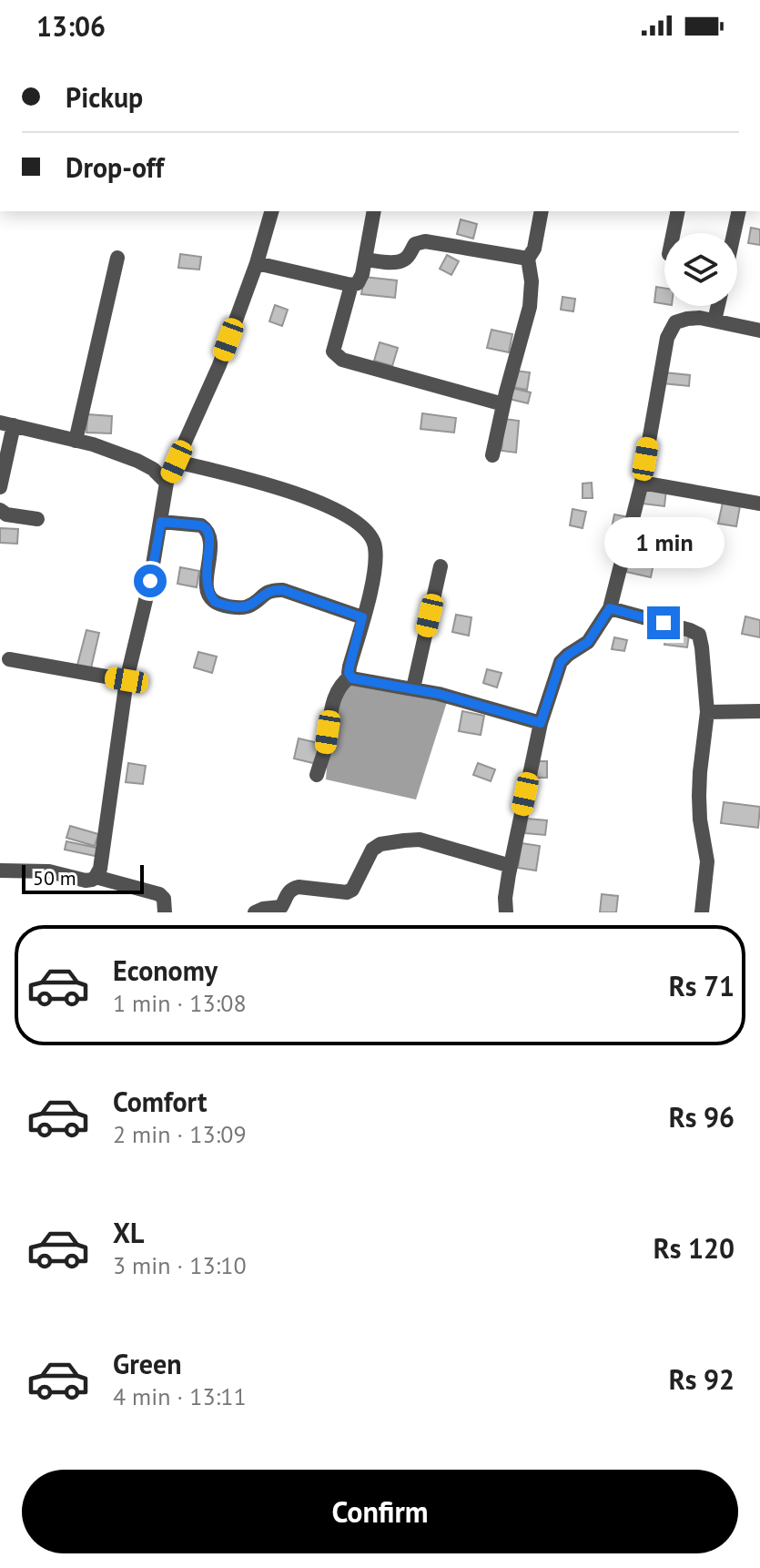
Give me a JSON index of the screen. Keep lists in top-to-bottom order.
{
  "scale_bar": "50 m",
  "page": {
    "status": "13:06",
    "banner": ["Pickup", "Drop-off"],
    "bubble": "1 min",
    "scale": "50 m",
    "list": [
      {
        "name": "Economy",
        "note": "1 min · 13:08",
        "value": "Rs 71"
      },
      {
        "name": "Comfort",
        "note": "2 min · 13:09",
        "value": "Rs 96"
      },
      {
        "name": "XL",
        "note": "3 min · 13:10",
        "value": "Rs 120"
      },
      {
        "name": "Green",
        "note": "4 min · 13:11",
        "value": "Rs 92"
      }
    ],
    "buttons": "Confirm"
  }
}
